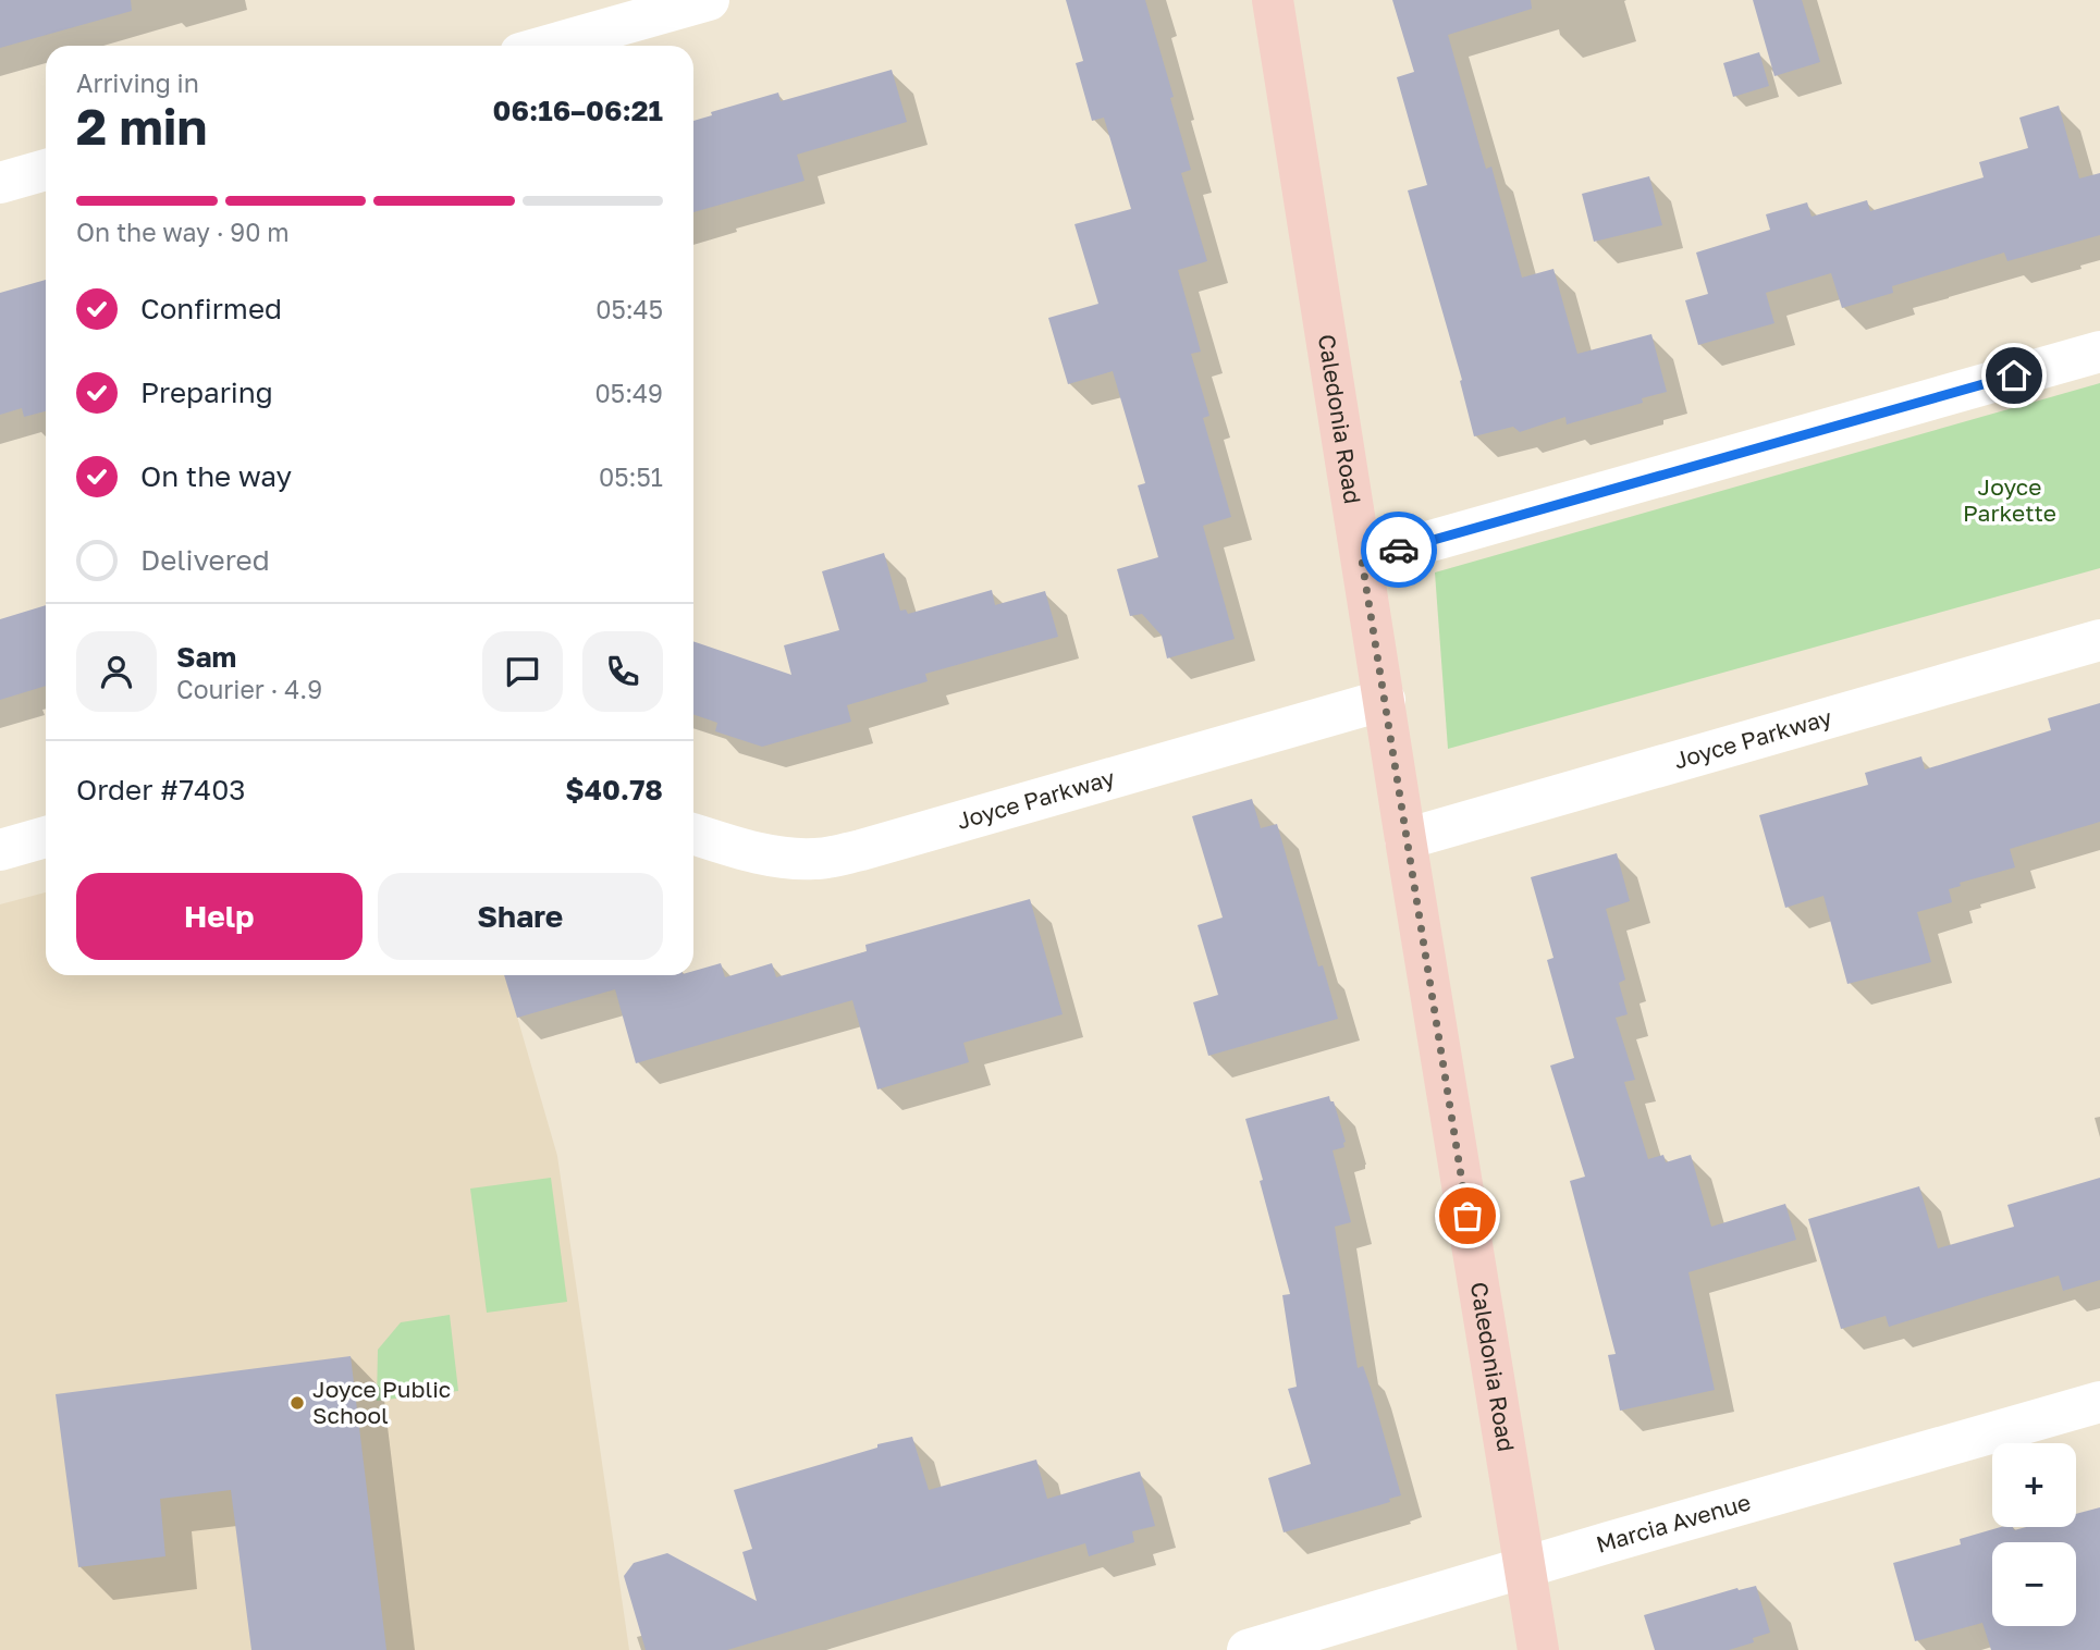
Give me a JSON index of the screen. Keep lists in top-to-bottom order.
{
  "streets": {
    "street": ["Caledonia Road", "Joyce Parkway", "Marcia Avenue"]
  },
  "crossings": [
    ["Caledonia Road", "Joyce Parkway"],
    ["Caledonia Road", "Marcia Avenue"]
  ],
  "parks": ["Joyce Parkette"],
  "places": ["Joyce Public School"],
  "page": {
    "heading": ["2 min", "Arriving in", "06:16–06:21"],
    "panel": [
      "Sam",
      "Courier · 4.9",
      "Order #7403",
      "$40.78"
    ],
    "bar": "On the way · 90 m",
    "list": [
      ["Confirmed", "05:45"],
      ["Preparing", "05:49"],
      ["On the way", "05:51"],
      "Delivered"
    ],
    "buttons": ["Help", "Share"],
    "map_buttons": ["+", "−"]
  }
}
